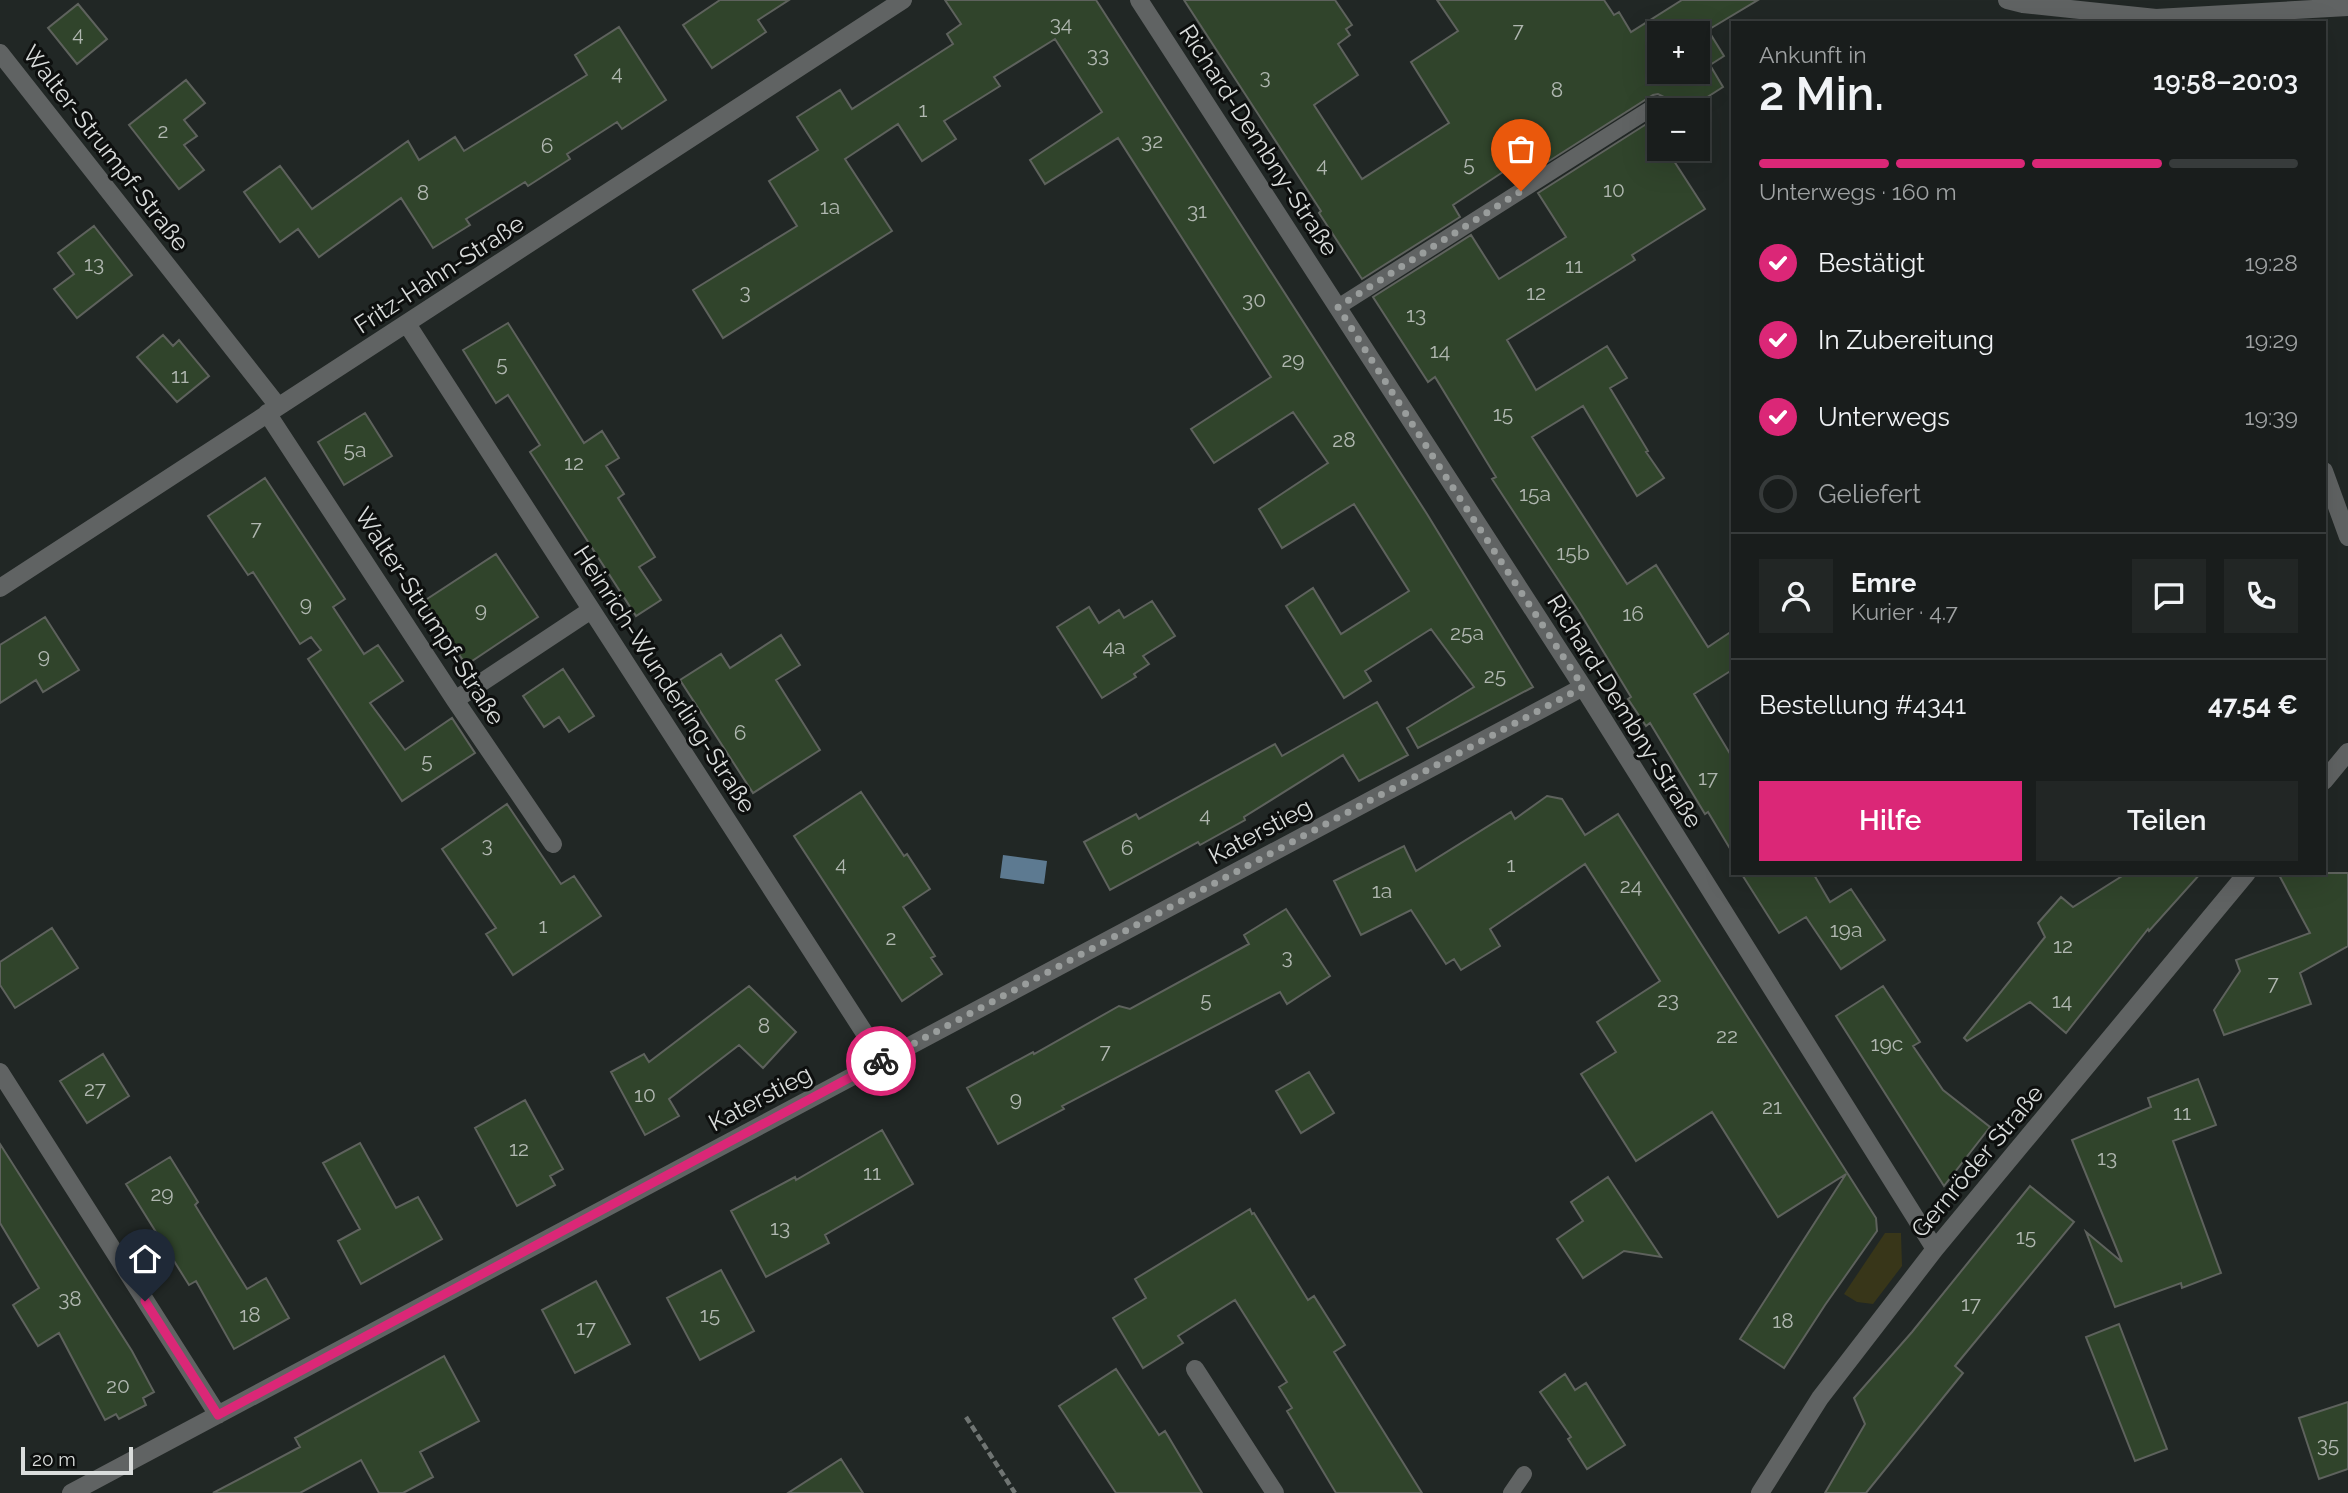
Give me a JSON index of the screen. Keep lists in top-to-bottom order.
{
  "streets": {
    "street": [
      "Richard-Dembny-Straße",
      "Walter-Strumpf-Straße",
      "Fritz-Hahn-Straße",
      "Heinrich-Wunderling-Straße",
      "Katerstieg",
      "Gernröder Straße"
    ]
  },
  "crossings": [
    ["Richard-Dembny-Straße", "Katerstieg"],
    ["Richard-Dembny-Straße", "Gernröder Straße"],
    ["Walter-Strumpf-Straße", "Fritz-Hahn-Straße"],
    ["Fritz-Hahn-Straße", "Heinrich-Wunderling-Straße"],
    ["Heinrich-Wunderling-Straße", "Katerstieg"]
  ],
  "house_numbers": [
    "34",
    "7",
    "4",
    "33",
    "4",
    "3",
    "8",
    "1",
    "2",
    "32",
    "6",
    "5",
    "4",
    "10",
    "8",
    "1a",
    "31",
    "13",
    "11",
    "3",
    "12",
    "30",
    "13",
    "14",
    "29",
    "5",
    "11",
    "15",
    "28",
    "5a",
    "12",
    "15a",
    "7",
    "15b",
    "9",
    "9",
    "16",
    "25a",
    "4a",
    "9",
    "25",
    "6",
    "5",
    "17",
    "4",
    "3",
    "6",
    "4",
    "1",
    "24",
    "1a",
    "1",
    "19a",
    "2",
    "12",
    "3",
    "7",
    "5",
    "23",
    "14",
    "8",
    "22",
    "19c",
    "7",
    "27",
    "10",
    "9",
    "21",
    "11",
    "12",
    "13",
    "11",
    "29",
    "13",
    "15",
    "38",
    "17",
    "18",
    "15",
    "18",
    "17",
    "20",
    "35"
  ],
  "scale_bar": "20 m",
  "page": {
    "map_buttons": ["+", "−"],
    "heading": ["2 Min.", "Ankunft in", "19:58–20:03"],
    "panel": [
      "Emre",
      "Kurier · 4.7",
      "Bestellung #4341",
      "47.54 €"
    ],
    "bar": "Unterwegs · 160 m",
    "list": [
      ["Bestätigt", "19:28"],
      ["In Zubereitung", "19:29"],
      ["Unterwegs", "19:39"],
      "Geliefert"
    ],
    "buttons": ["Hilfe", "Teilen"],
    "scale": "20 m"
  }
}
